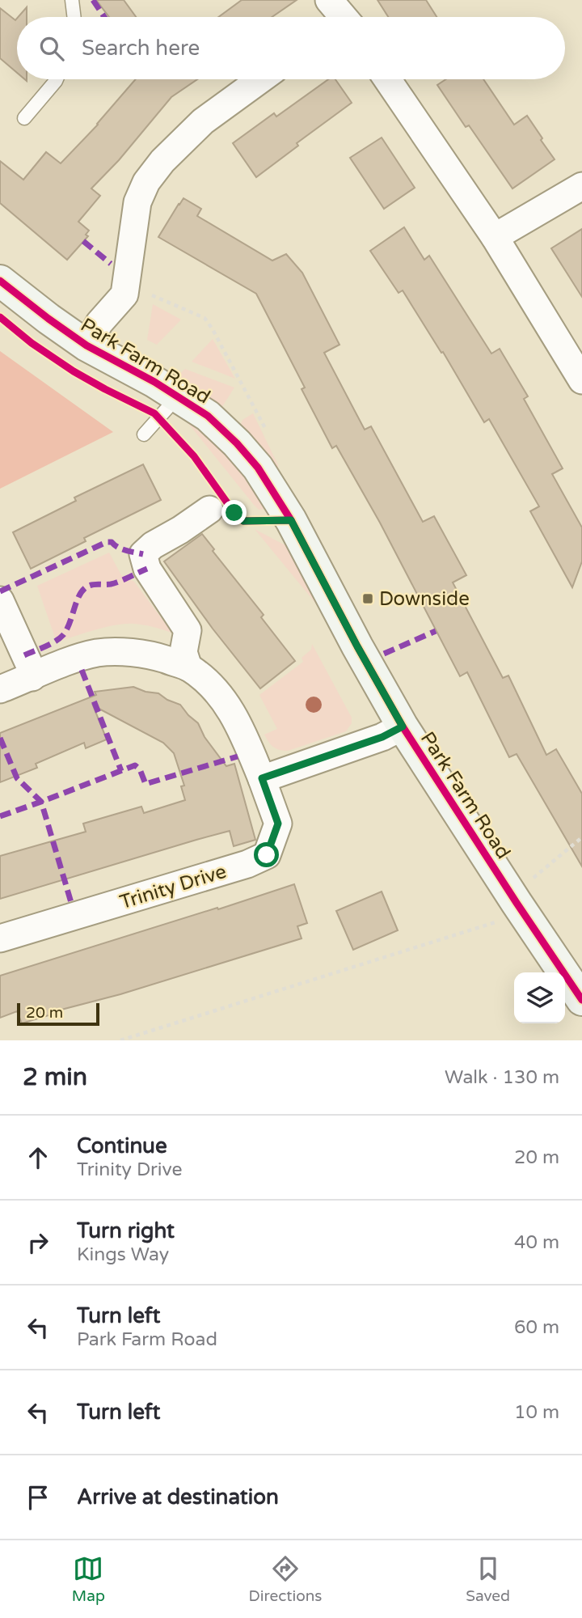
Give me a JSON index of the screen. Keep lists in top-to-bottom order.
{
  "streets": {
    "street": ["Park Farm Road", "Trinity Drive"]
  },
  "places": {
    "transit": ["Downside"]
  },
  "scale_bar": "20 m",
  "page": {
    "search": "Search here",
    "scale": "20 m",
    "heading": ["2 min", "Walk · 130 m"],
    "list": [
      ["Continue", "Trinity Drive", "20 m"],
      ["Turn right", "Kings Way", "40 m"],
      ["Turn left", "Park Farm Road", "60 m"],
      ["Turn left", "10 m"],
      "Arrive at destination"
    ],
    "nav": ["Map", "Directions", "Saved"]
  }
}
